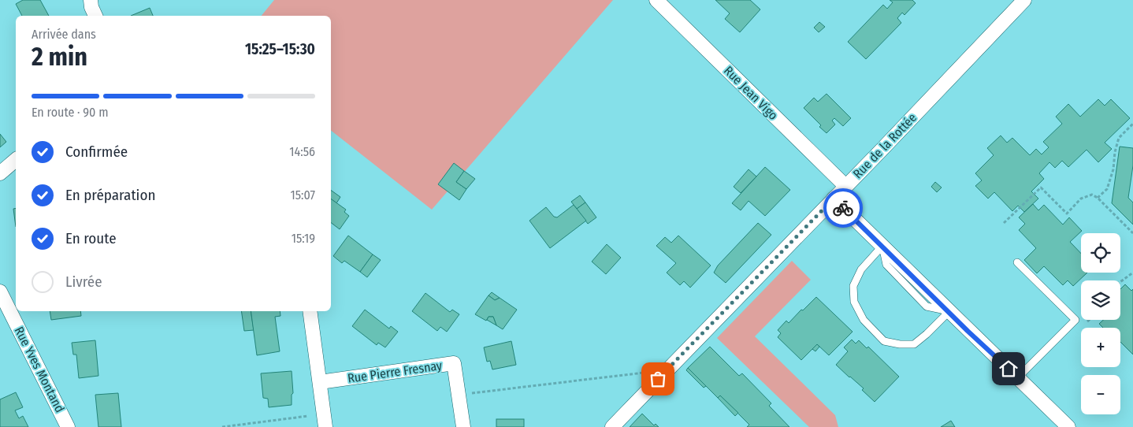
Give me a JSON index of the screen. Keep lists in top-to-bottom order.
{
  "streets": {
    "street": [
      "Rue Jean Vigo",
      "Rue de la Rottée",
      "Rue Yves Montand",
      "Rue Pierre Fresnay"
    ]
  },
  "crossings": [
    ["Rue Jean Vigo", "Rue de la Rottée"]
  ],
  "page": {
    "heading": ["2 min", "Arrivée dans", "15:25–15:30"],
    "bar": "En route · 90 m",
    "list": [
      ["Confirmée", "14:56"],
      ["En préparation", "15:07"],
      ["En route", "15:19"],
      "Livrée"
    ],
    "map_buttons": ["+", "−"]
  }
}
